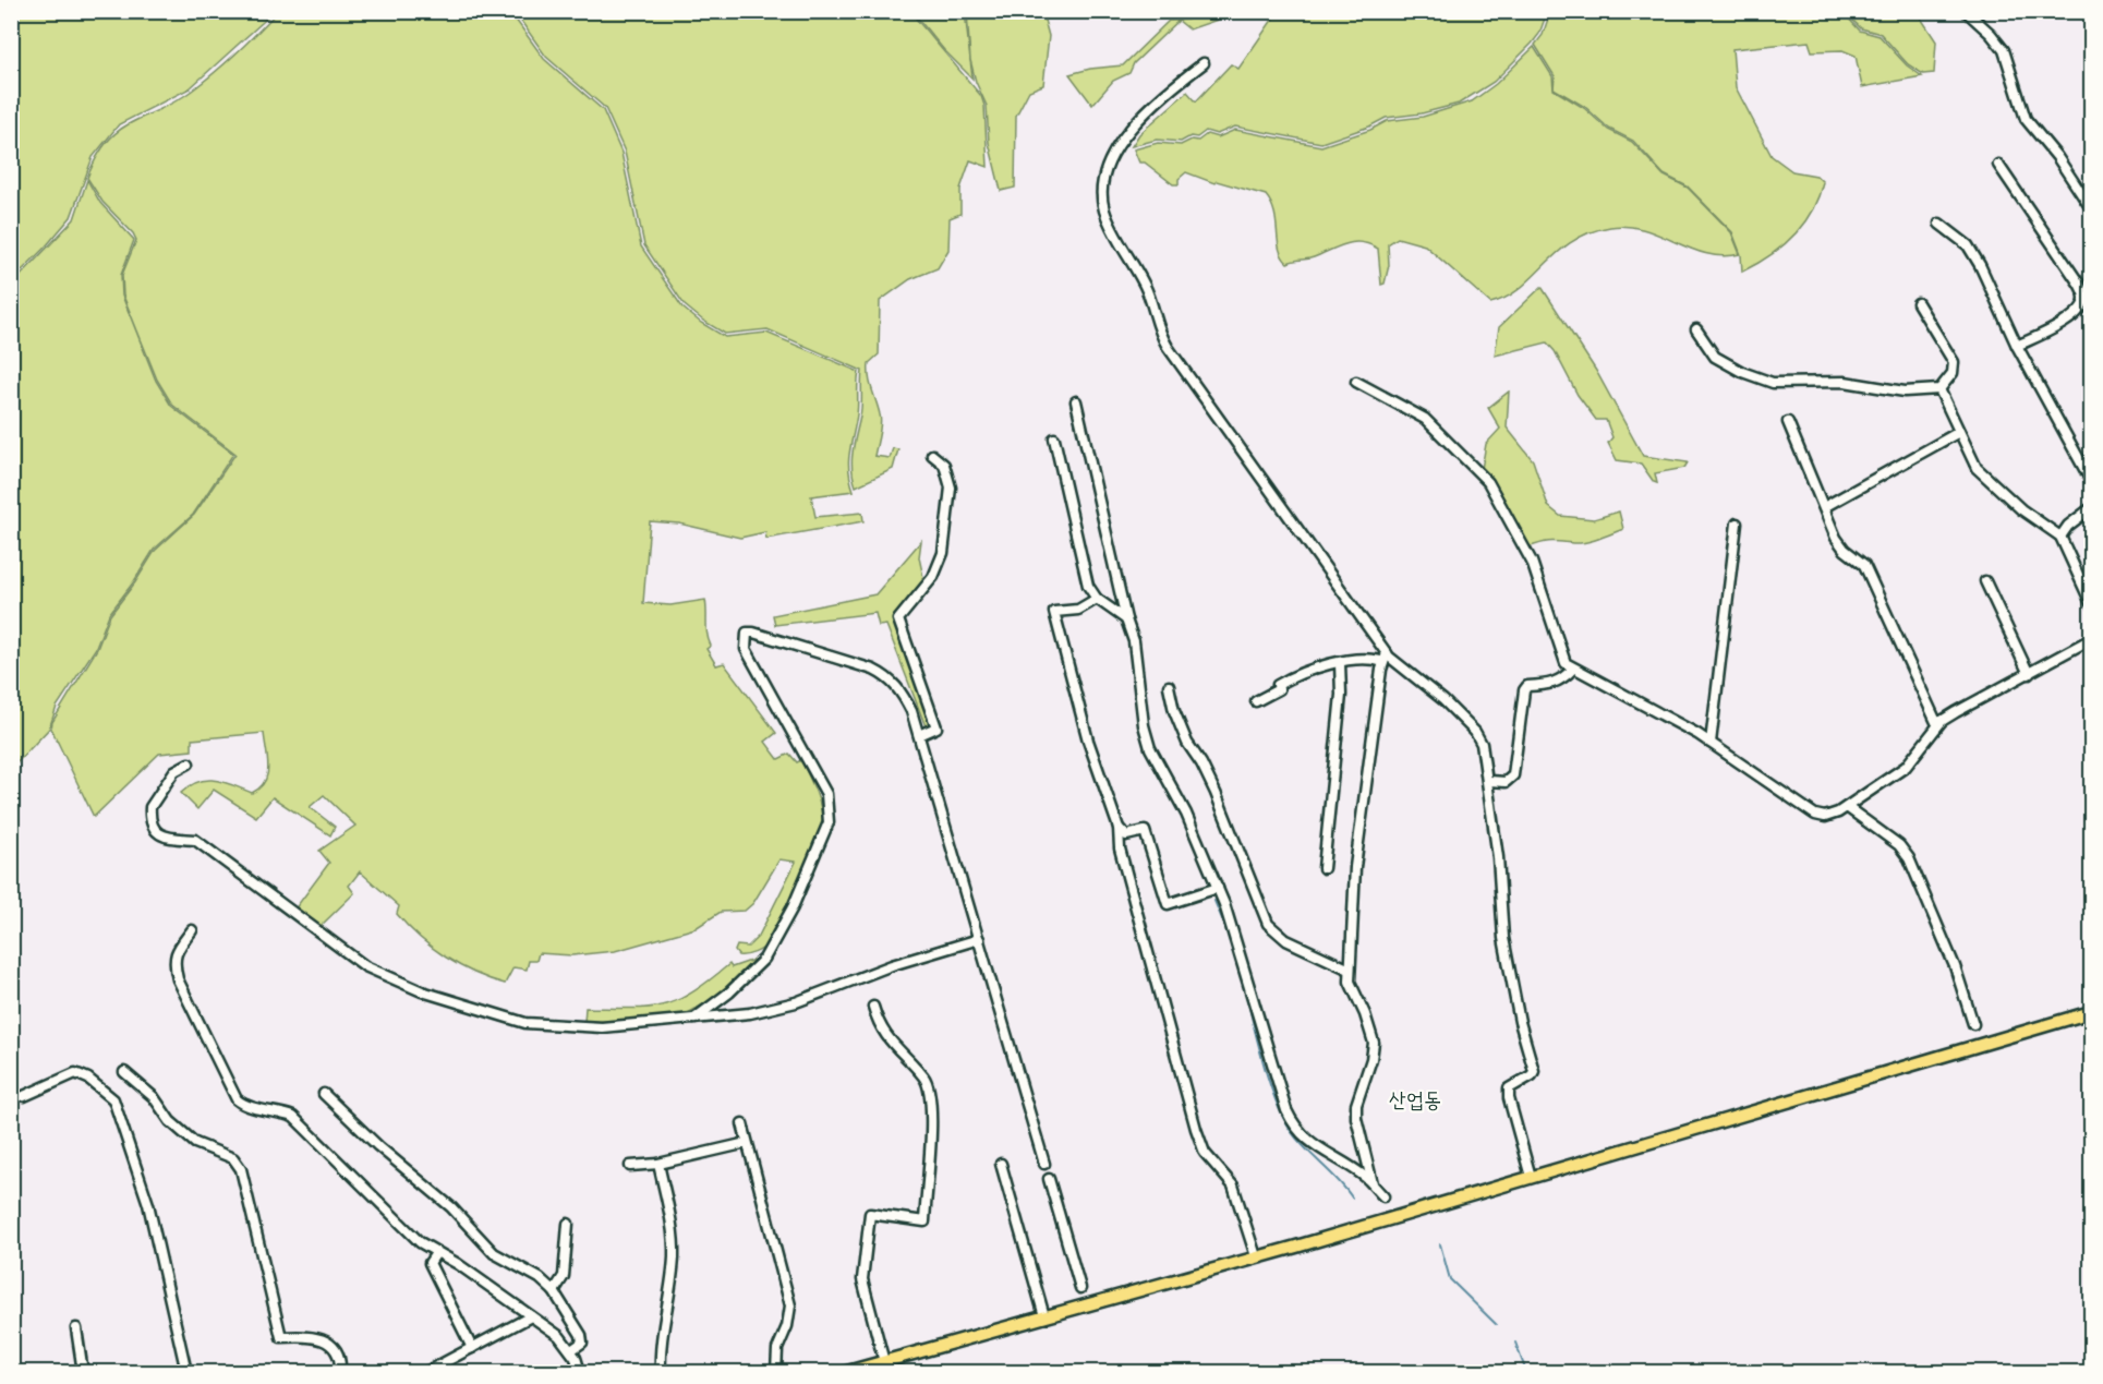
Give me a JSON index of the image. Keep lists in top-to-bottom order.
{
  "districts": ["산업동"]
}
